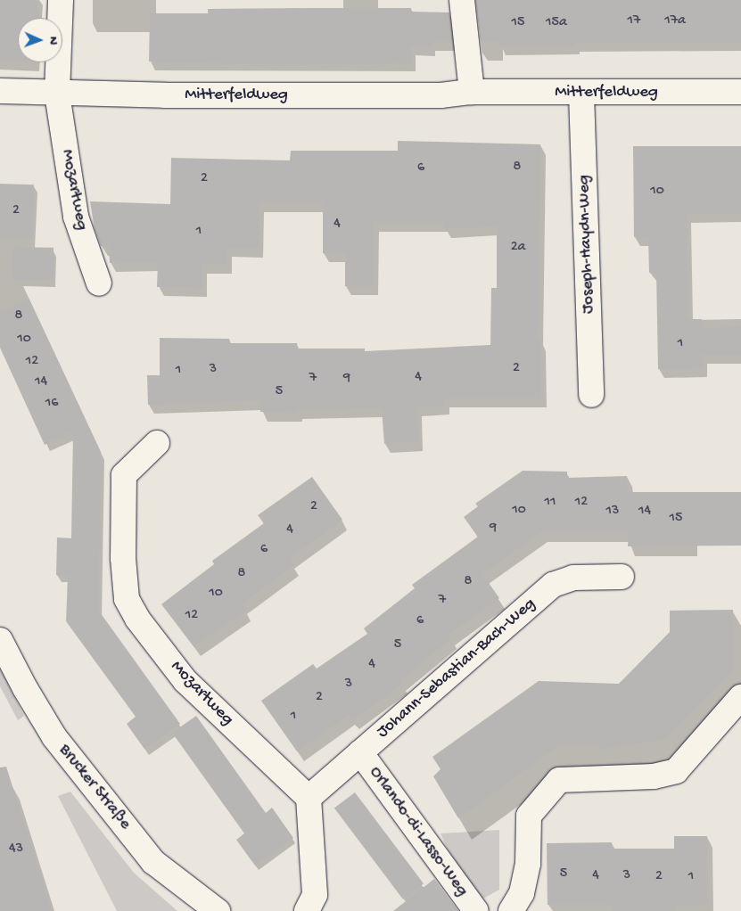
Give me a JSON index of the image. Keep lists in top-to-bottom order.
{
  "streets": {
    "street": [
      "Mitterfeldweg",
      "Mozartweg",
      "Joseph-Haydn-Weg",
      "Johann-Sebastian-Bach-Weg",
      "Brucker Straße",
      "Orlando-di-Lasso-Weg"
    ]
  },
  "crossings": [
    ["Mitterfeldweg", "Mozartweg"],
    ["Mitterfeldweg", "Joseph-Haydn-Weg"],
    ["Mozartweg", "Johann-Sebastian-Bach-Weg"],
    ["Johann-Sebastian-Bach-Weg", "Orlando-di-Lasso-Weg"]
  ],
  "house_numbers": [
    "17",
    "17a",
    "15",
    "15a",
    "8",
    "6",
    "2",
    "10",
    "2",
    "4",
    "1",
    "2a",
    "8",
    "10",
    "1",
    "12",
    "2",
    "3",
    "1",
    "4",
    "7",
    "9",
    "14",
    "5",
    "16",
    "11",
    "12",
    "2",
    "10",
    "13",
    "14",
    "15",
    "9",
    "4",
    "6",
    "8",
    "8",
    "10",
    "7",
    "12",
    "6",
    "5",
    "4",
    "3",
    "2",
    "1",
    "43",
    "5",
    "4",
    "3",
    "2",
    "1"
  ],
  "north": "right"
}
